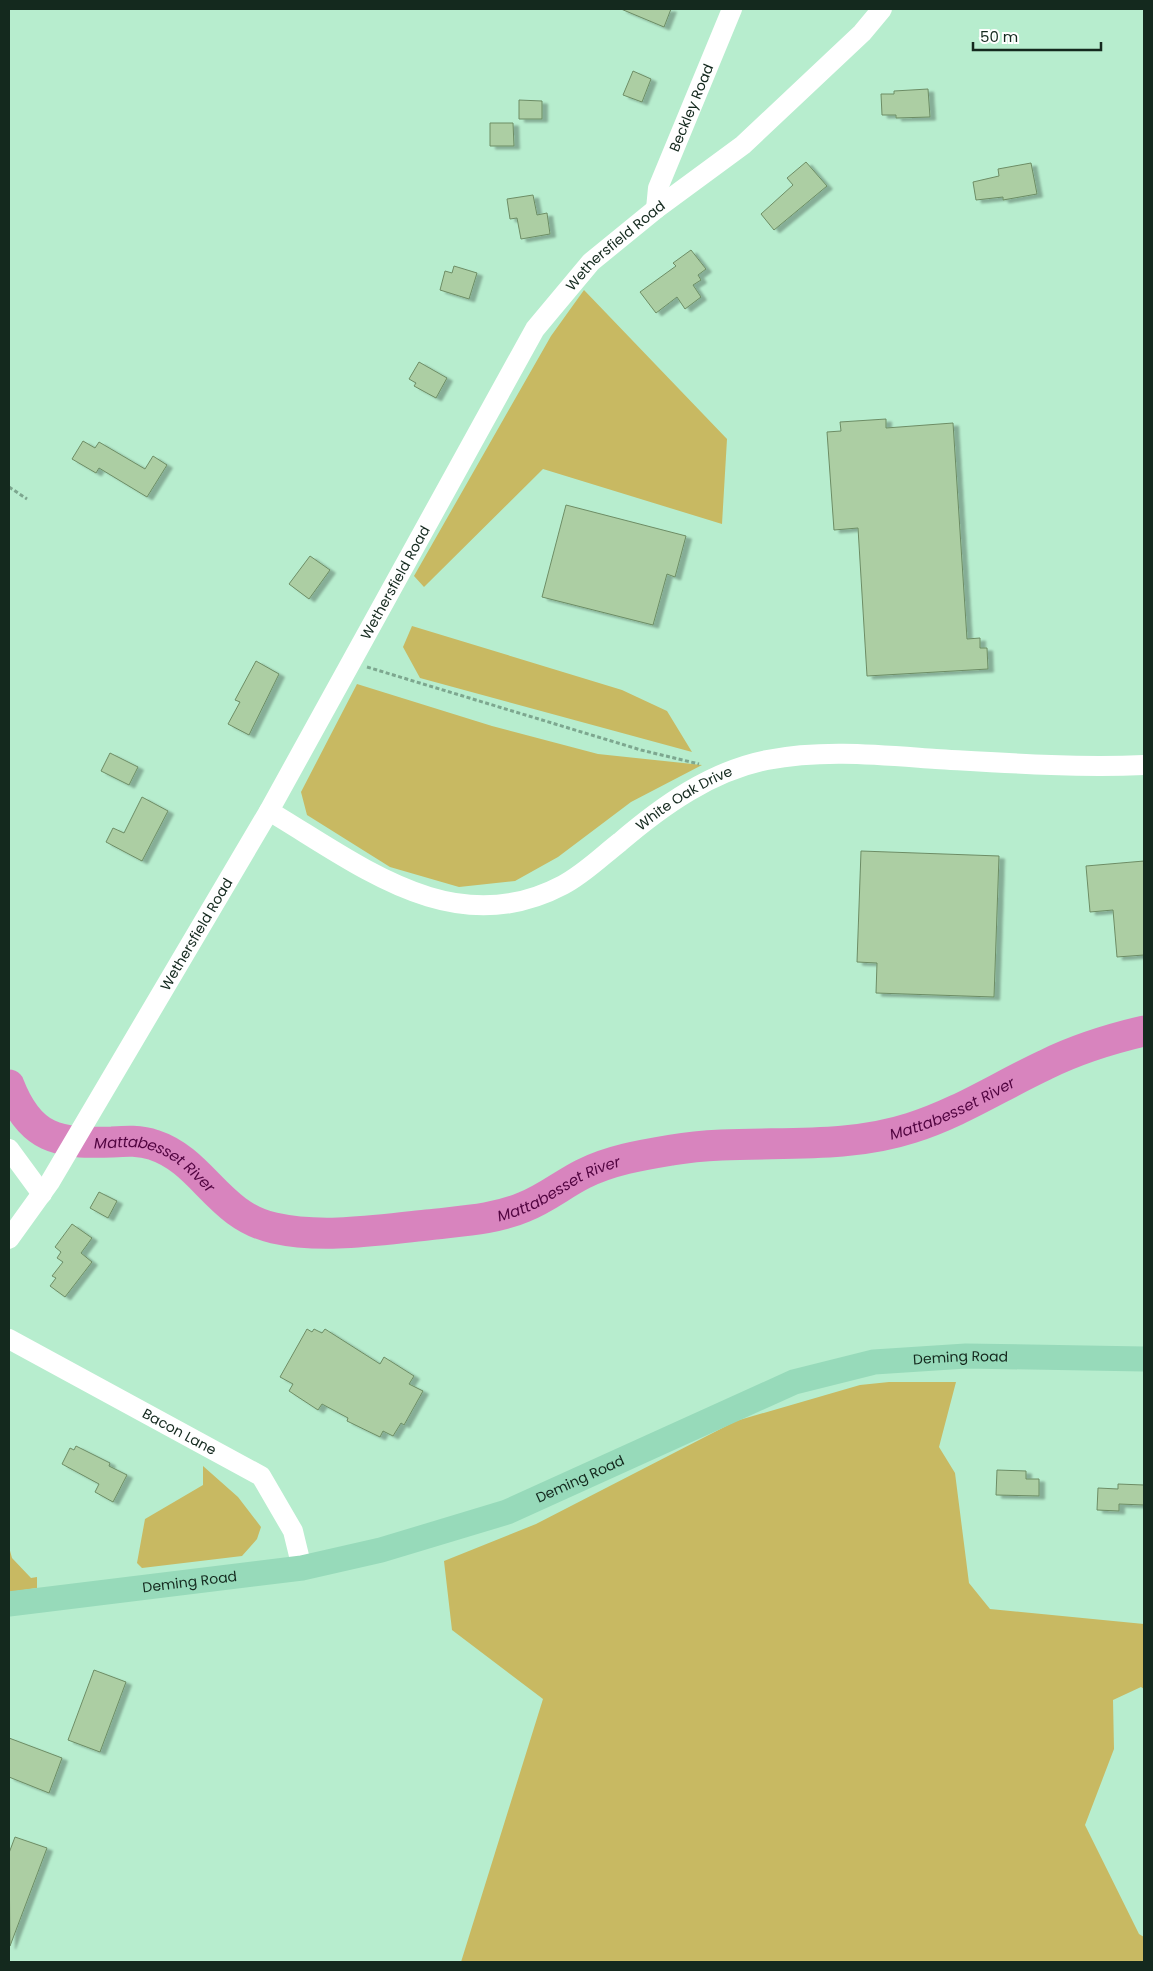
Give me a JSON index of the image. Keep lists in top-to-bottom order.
{
  "streets": {
    "main road": ["Deming Road"],
    "street": [
      "Beckley Road",
      "Wethersfield Road",
      "White Oak Drive",
      "Bacon Lane"
    ]
  },
  "crossings": [
    ["Beckley Road", "Wethersfield Road"],
    ["Wethersfield Road", "White Oak Drive"],
    ["Deming Road", "Bacon Lane"]
  ],
  "water": ["Mattabesset River"],
  "scale_bar": "50 m"
}
